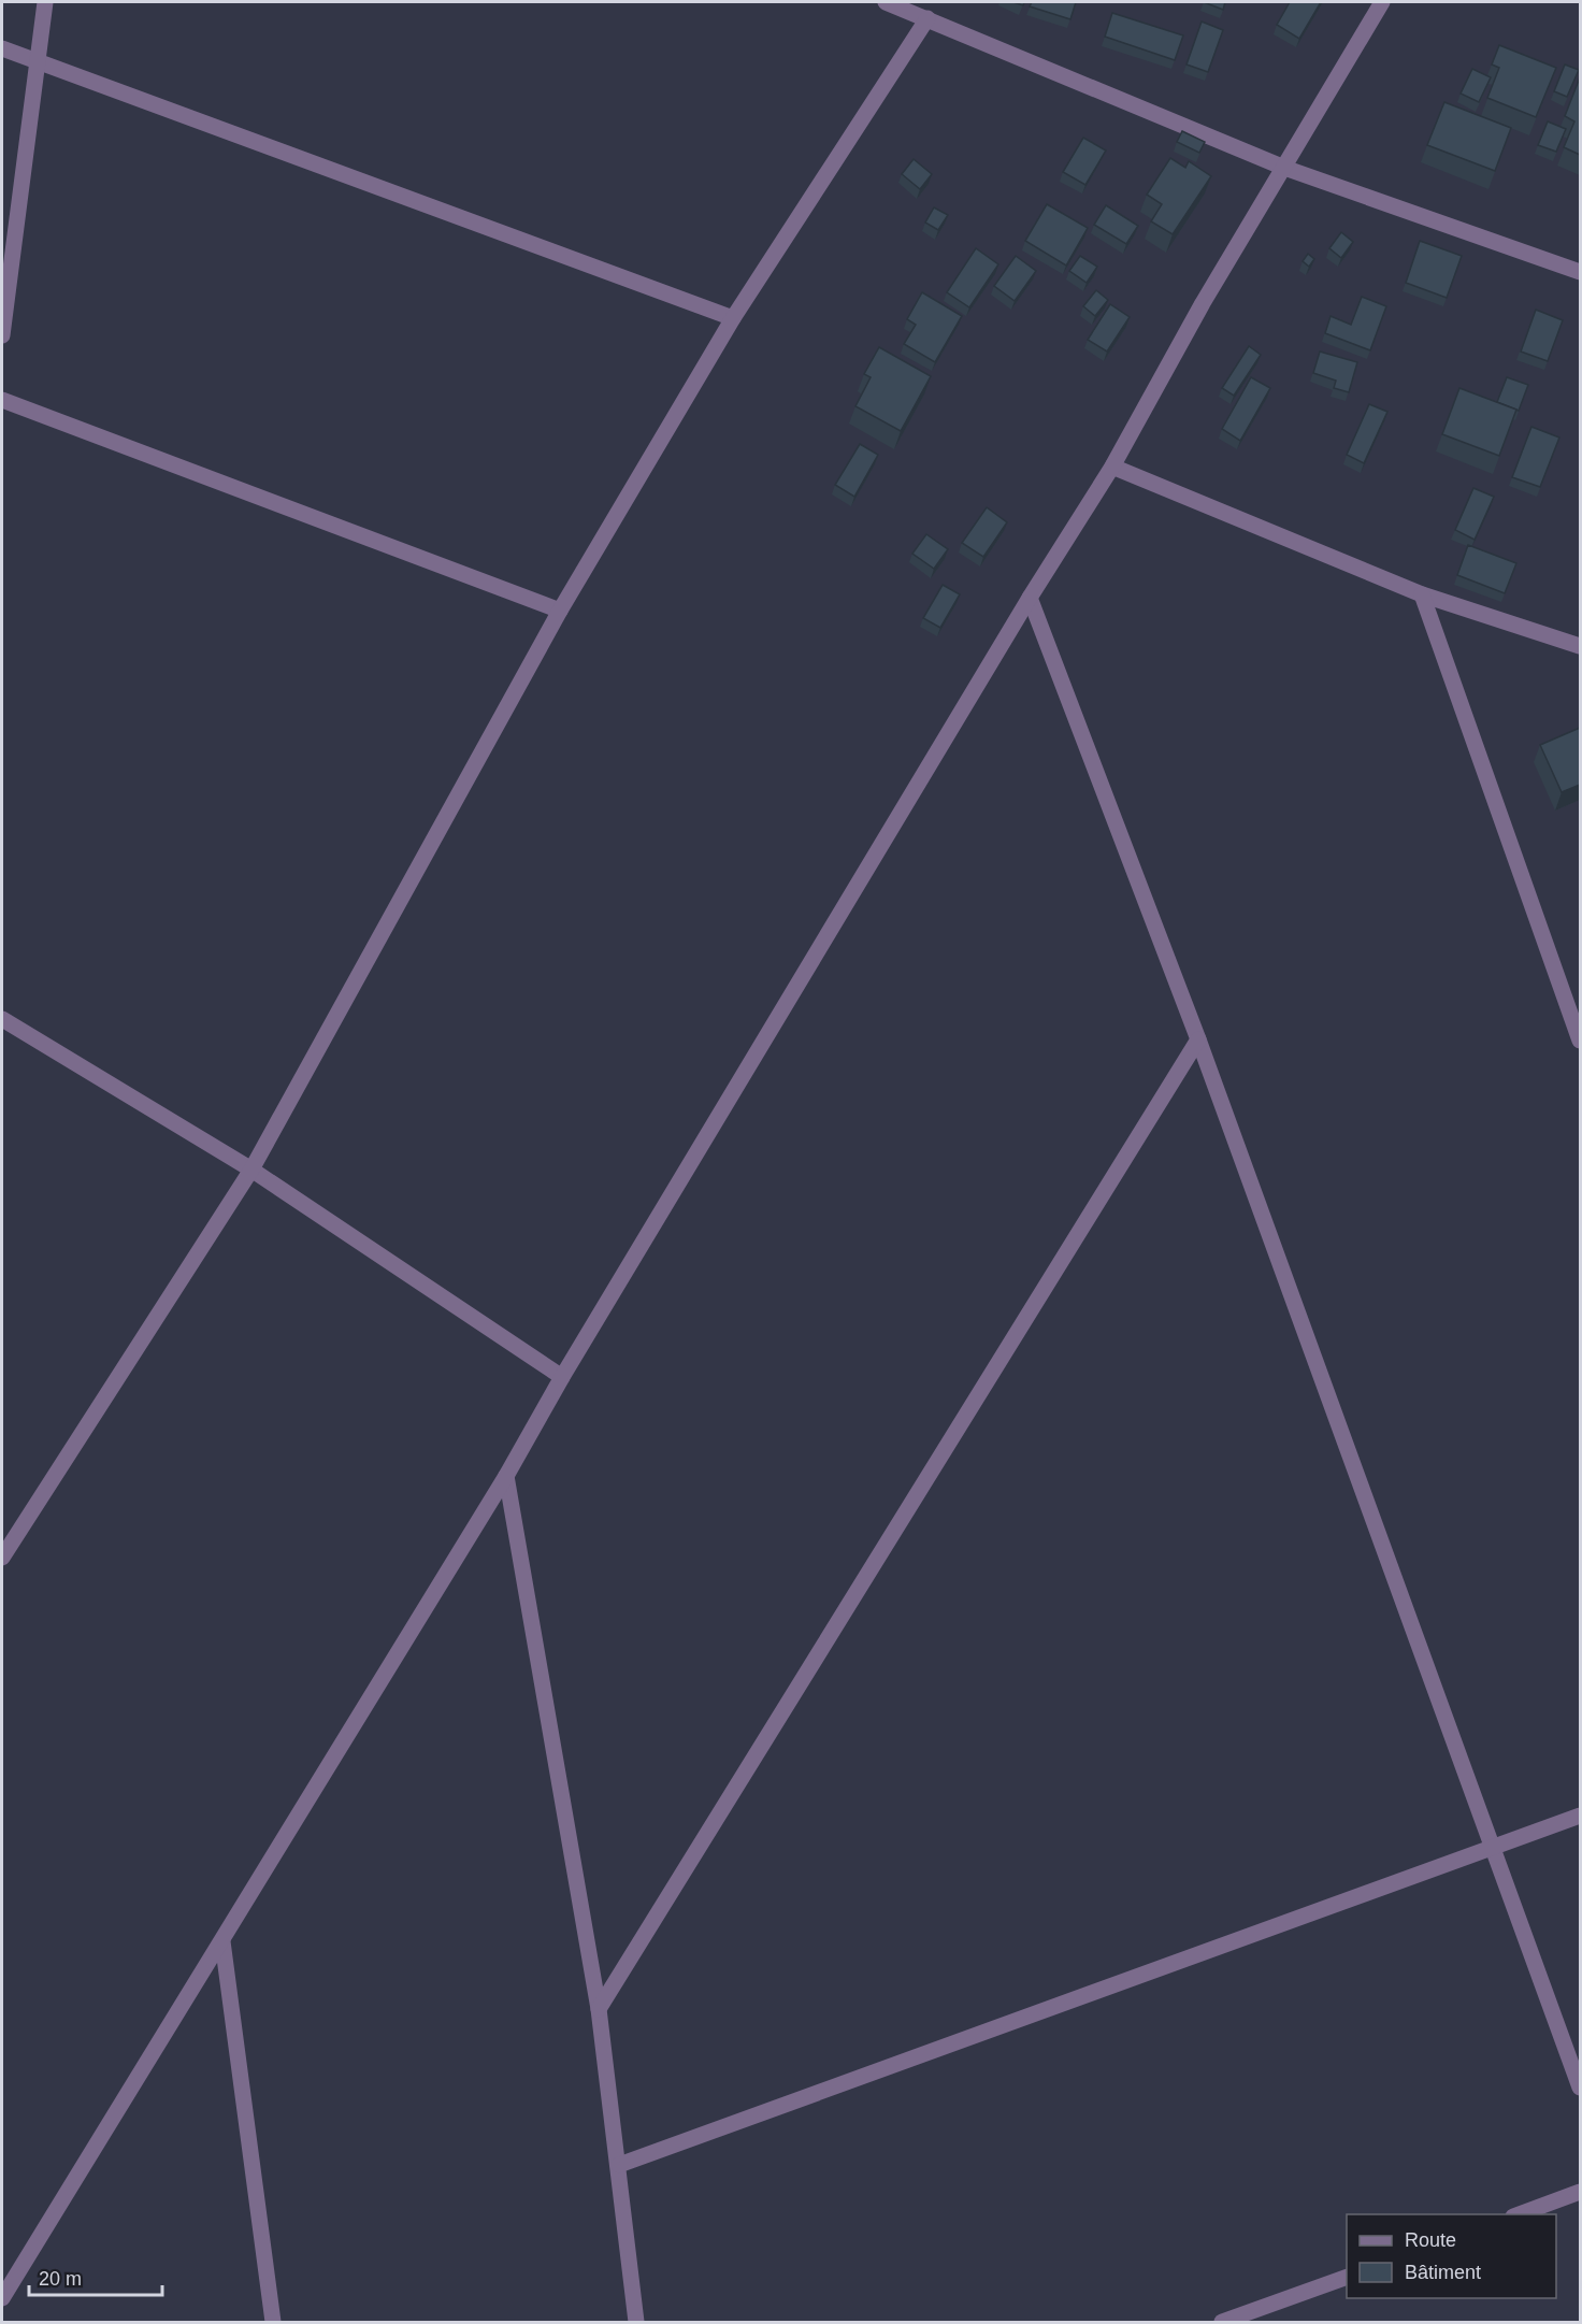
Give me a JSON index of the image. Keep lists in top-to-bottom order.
{
  "legend": ["Route", "Bâtiment"],
  "scale_bar": "20 m"
}
